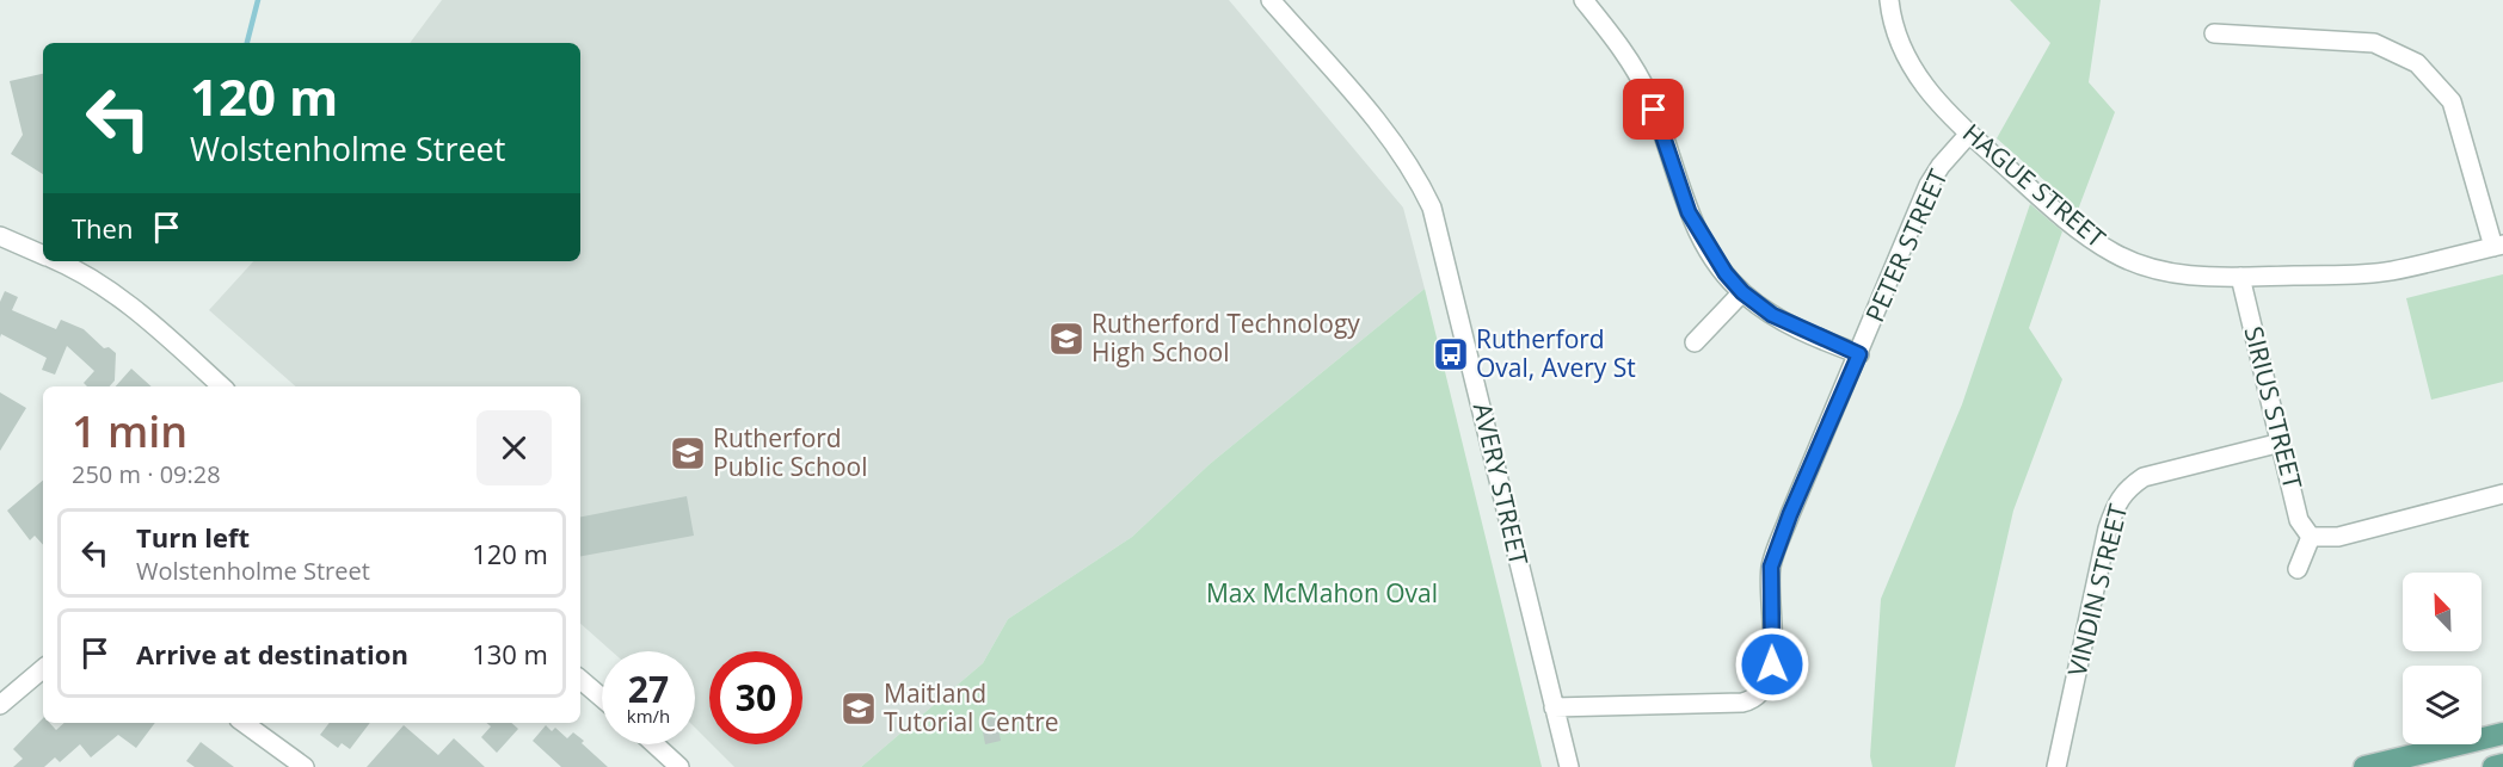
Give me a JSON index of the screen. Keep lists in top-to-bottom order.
{
  "streets": {
    "street": [
      "HAGUE STREET",
      "PETER STREET",
      "SIRIUS STREET",
      "AVERY STREET",
      "VINDIN STREET"
    ]
  },
  "crossings": [
    ["HAGUE STREET", "PETER STREET"],
    ["HAGUE STREET", "SIRIUS STREET"],
    ["PETER STREET", "AVERY STREET"],
    ["SIRIUS STREET", "VINDIN STREET"]
  ],
  "parks": ["Max McMahon Oval"],
  "places": {
    "school or university": ["Rutherford Technology High School", "Rutherford Public School", "Maitland Tutorial Centre"],
    "bus stop": ["Rutherford Oval, Avery St"]
  },
  "north": "top left",
  "page": {
    "turn": ["120 m", "Wolstenholme Street"],
    "then": "Then",
    "heading": ["1 min", "250 m · 09:28"],
    "list": [
      {
        "name": "Turn left",
        "note": "Wolstenholme Street",
        "value": "120 m"
      },
      {
        "name": "Arrive at destination",
        "value": "130 m"
      }
    ],
    "speed": "27 km/h",
    "limit": "30"
  }
}
